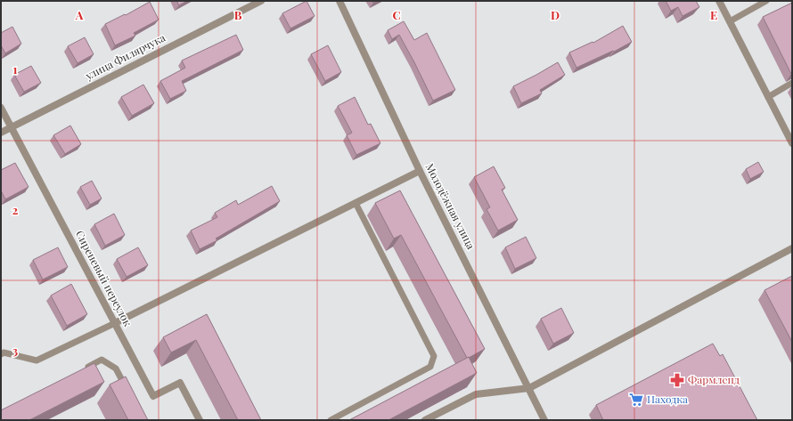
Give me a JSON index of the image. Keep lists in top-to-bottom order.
{
  "streets": {
    "street": ["улица Филярчука", "Молодёжная улица", "Сиреневый переулок"]
  },
  "crossings": [
    ["улица Филярчука", "Сиреневый переулок"]
  ],
  "places": {
    "pharmacy": ["Фармленд"],
    "supermarket": ["Находка"]
  },
  "grid": {
    "columns": [
      "A",
      "B",
      "C",
      "D",
      "E"
    ],
    "rows": ["1", "2", "3"]
  }
}
